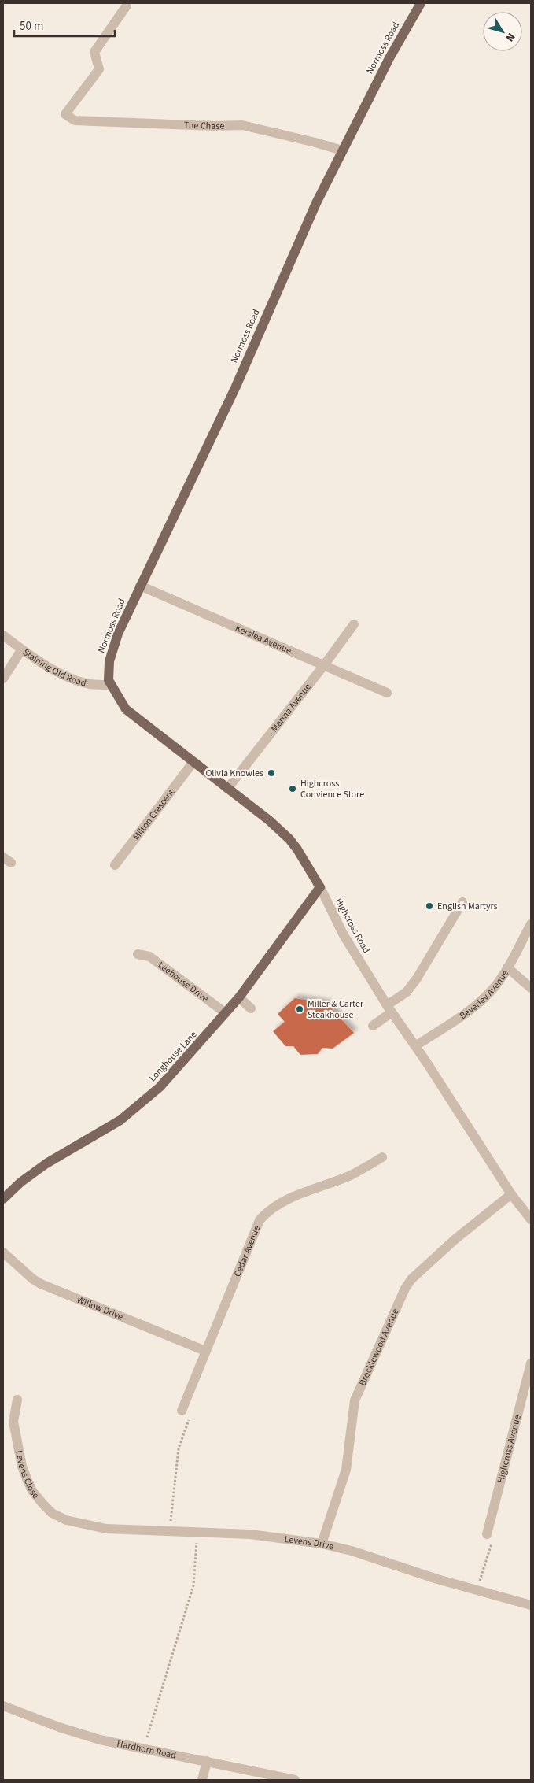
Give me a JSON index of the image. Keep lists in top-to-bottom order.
{
  "streets": {
    "main road": ["Normoss Road", "Highcross Road", "Longhouse Lane"],
    "street": [
      "The Chase",
      "Kerslea Avenue",
      "Staining Old Road",
      "Marina Avenue",
      "Milton Crescent",
      "Leehouse Drive",
      "Beverley Avenue",
      "Cedar Avenue",
      "Willow Drive",
      "Brocklewood Avenue",
      "Highcross Avenue",
      "Levens Close",
      "Levens Drive",
      "Hardhorn Road"
    ]
  },
  "crossings": [
    ["Normoss Road", "The Chase"],
    ["Normoss Road", "Kerslea Avenue"],
    ["Normoss Road", "Staining Old Road"],
    ["Normoss Road", "Highcross Road"],
    ["Kerslea Avenue", "Marina Avenue"],
    ["Staining Old Road", "Highcross Road"],
    ["Marina Avenue", "Highcross Road"],
    ["Milton Crescent", "Highcross Road"],
    ["Highcross Road", "Beverley Avenue"],
    ["Highcross Road", "Longhouse Lane"],
    ["Highcross Road", "Brocklewood Avenue"],
    ["Leehouse Drive", "Longhouse Lane"],
    ["Cedar Avenue", "Willow Drive"],
    ["Brocklewood Avenue", "Levens Drive"],
    ["Levens Close", "Levens Drive"]
  ],
  "places": [
    "Olivia Knowles",
    "Highcross Convience Store",
    "English Martyrs",
    "Miller & Carter Steakhouse"
  ],
  "scale_bar": "50 m",
  "north": "bottom right"
}
